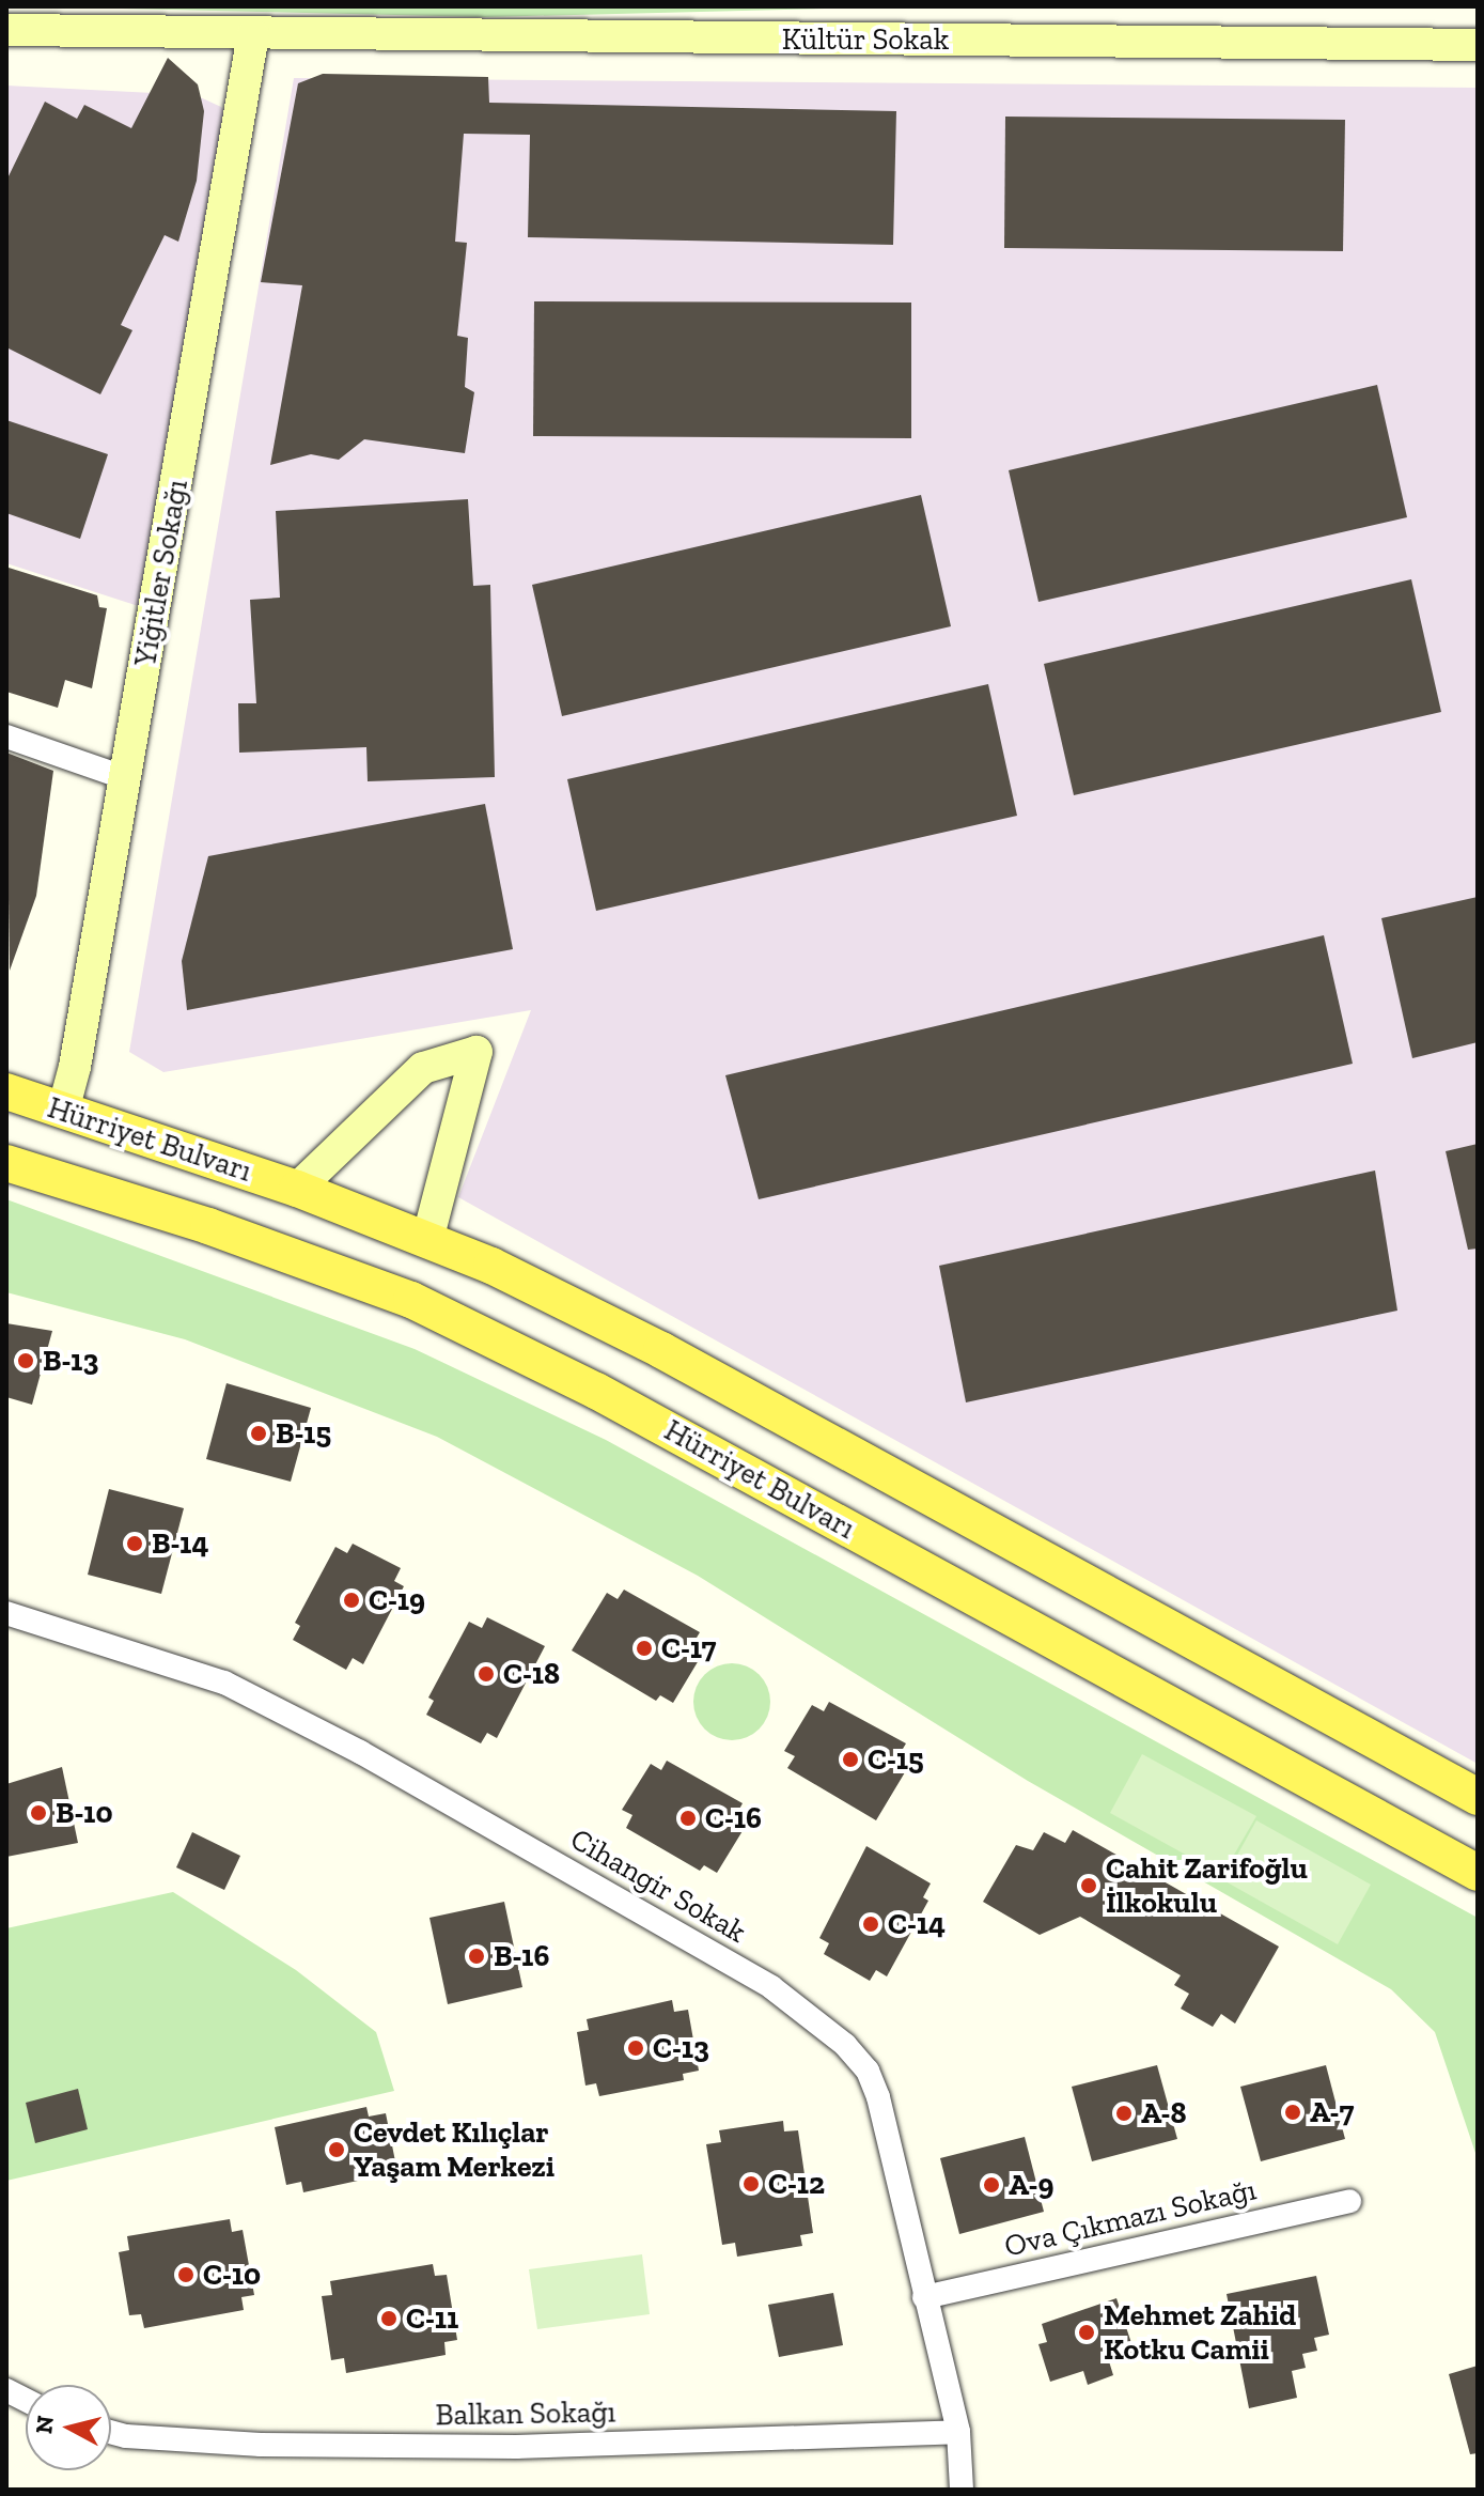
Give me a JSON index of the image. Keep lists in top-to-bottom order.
{
  "streets": {
    "main road": ["Hürriyet Bulvarı"],
    "street": [
      "Kültür Sokak",
      "Yiğitler Sokağı",
      "Cihangir Sokak",
      "Ova Çıkmazı Sokağı",
      "Balkan Sokağı"
    ]
  },
  "crossings": [
    ["Kültür Sokak", "Yiğitler Sokağı"],
    ["Yiğitler Sokağı", "Hürriyet Bulvarı"],
    ["Cihangir Sokak", "Ova Çıkmazı Sokağı"],
    ["Cihangir Sokak", "Balkan Sokağı"]
  ],
  "places": [
    "B-13",
    "B-15",
    "B-14",
    "C-19",
    "C-17",
    "C-18",
    "C-15",
    "B-10",
    "C-16",
    "Cahit Zarifoğlu İlkokulu",
    "C-14",
    "B-16",
    "C-13",
    "A-7",
    "A-8",
    "Cevdet Kılıçlar Yaşam Merkezi",
    "C-12",
    "A-9",
    "C-10",
    "C-11",
    "Mehmet Zahid Kotku Camii"
  ],
  "north": "left"
}
